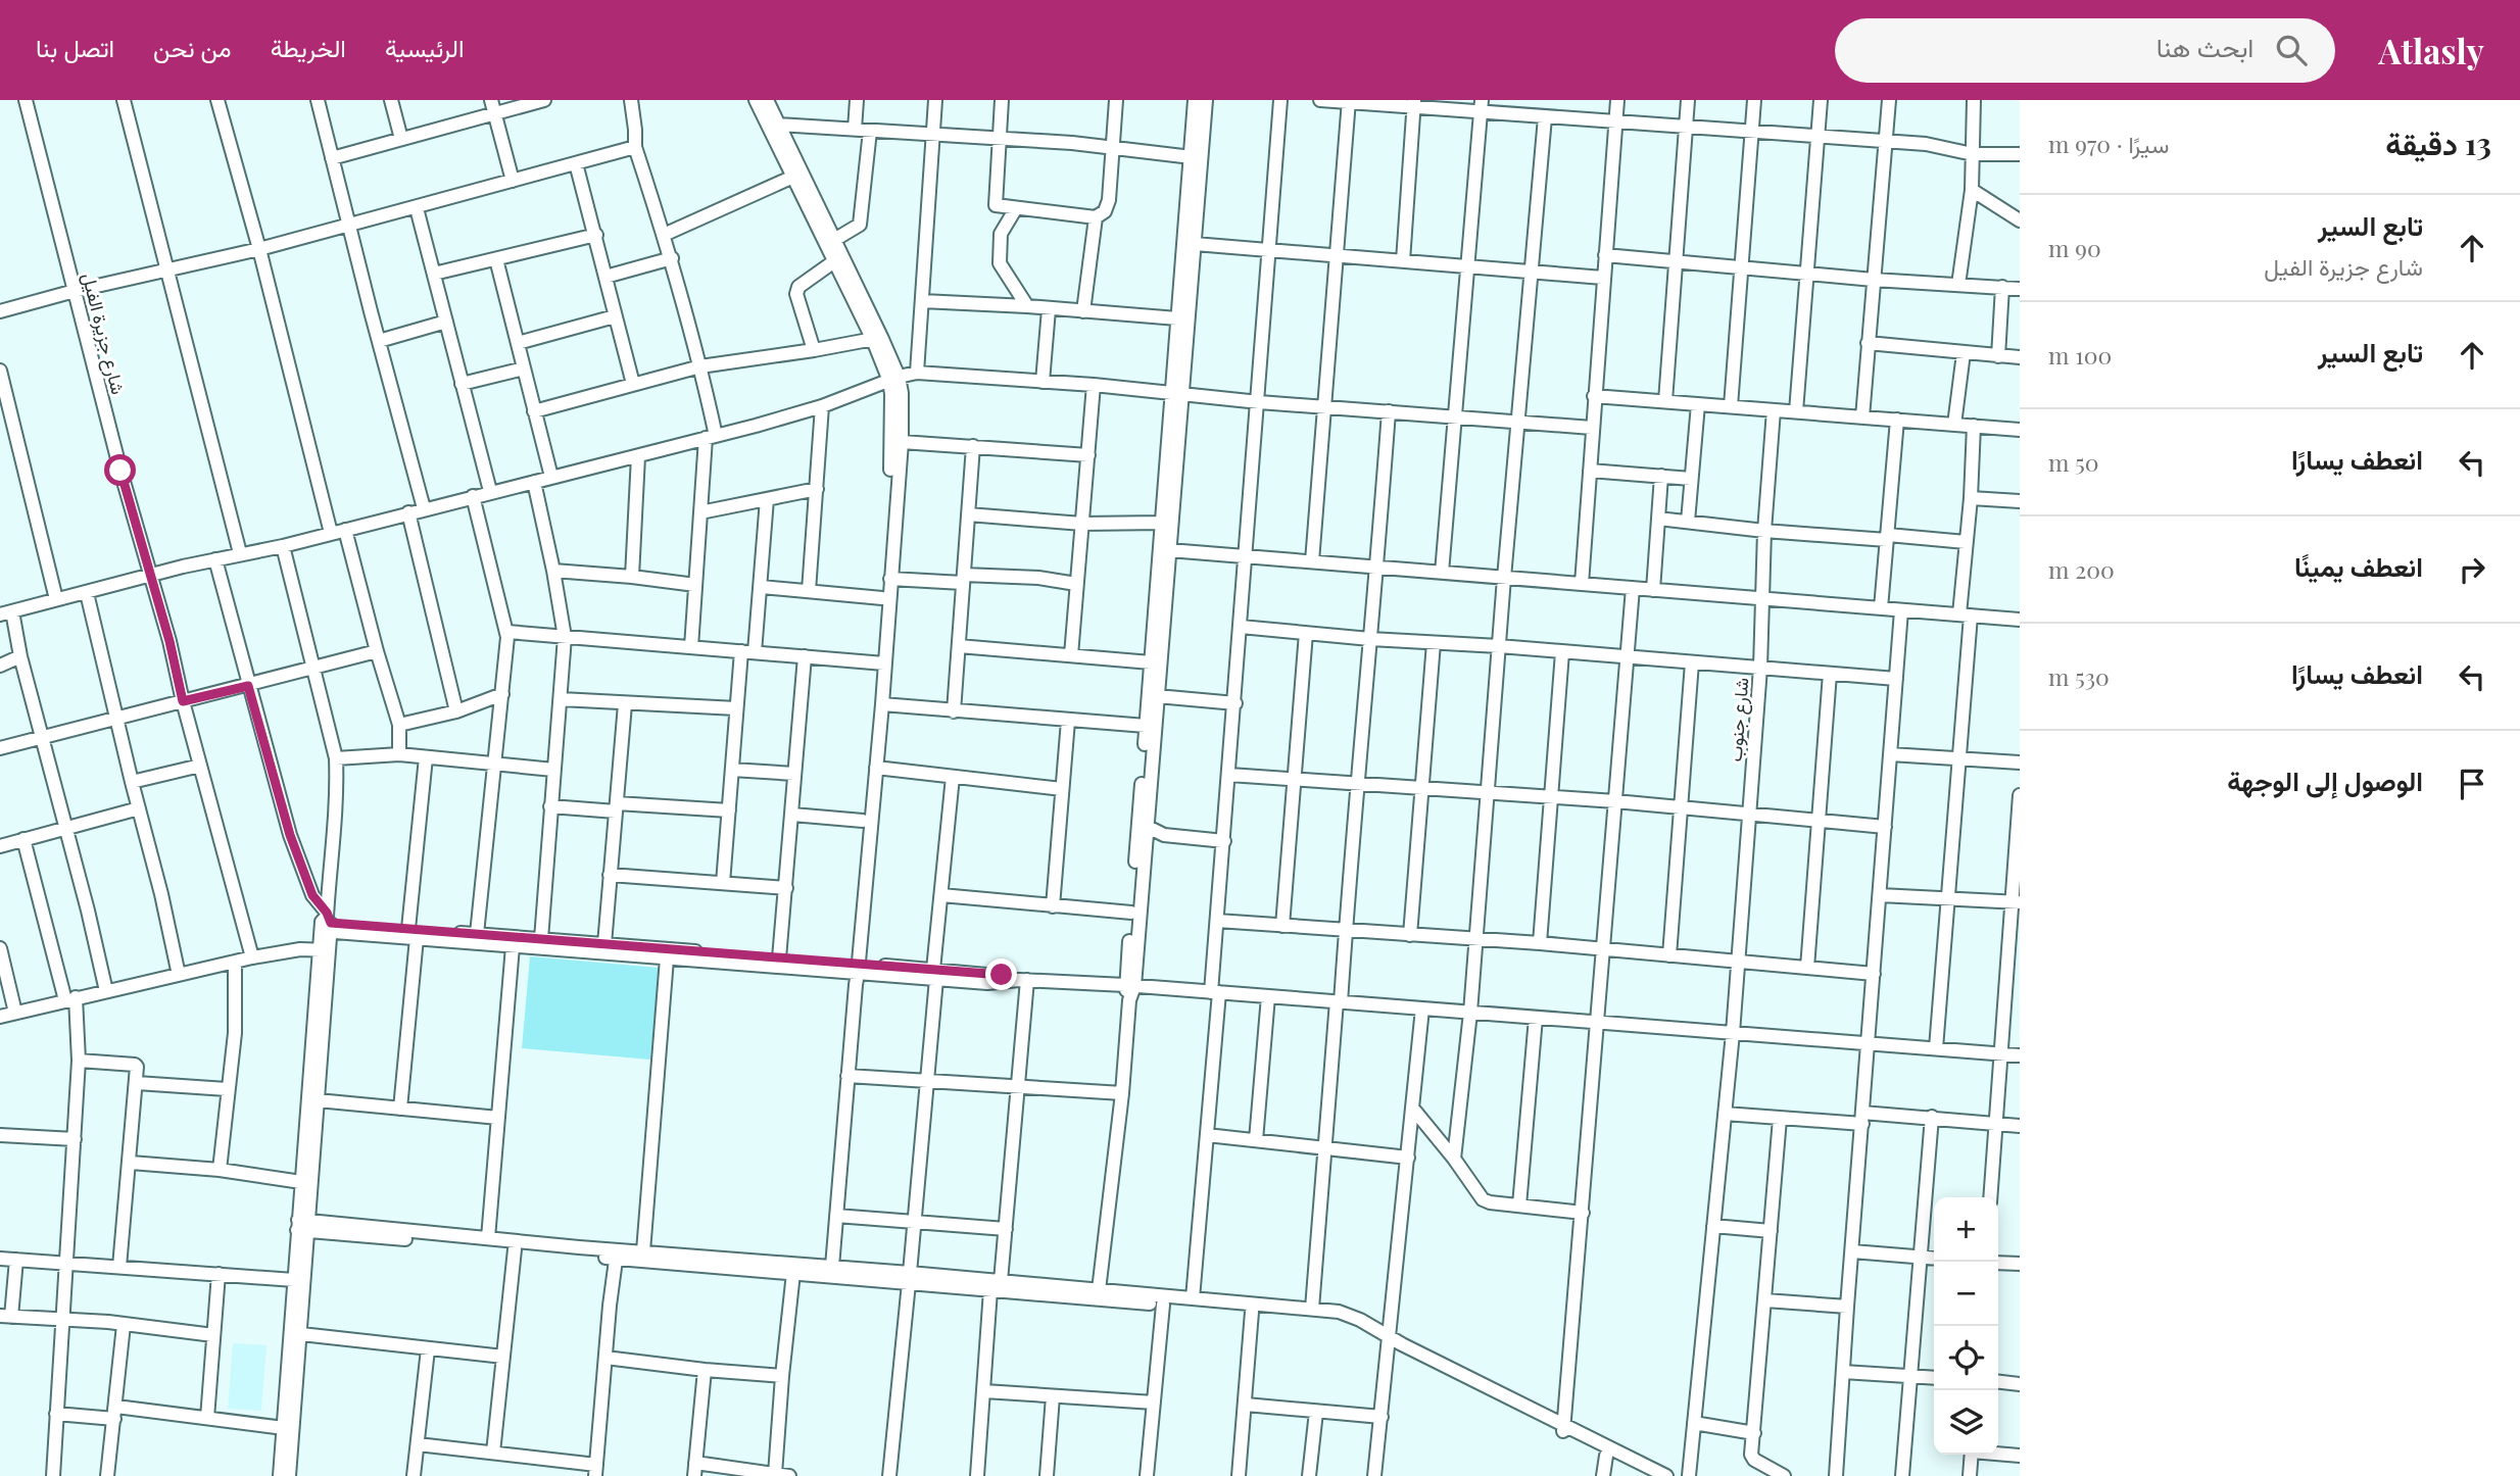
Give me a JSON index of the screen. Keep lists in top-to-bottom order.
{
  "streets": {
    "street": ["شارع جزيرة الفيل", "شارع جنوب"]
  },
  "page": {
    "header": "Atlasly",
    "search": "ابحث هنا",
    "nav": [
      "الرئيسية",
      "الخريطة",
      "من نحن",
      "اتصل بنا"
    ],
    "heading": ["13 دقيقة", "سيرًا · 970 m"],
    "list": [
      ["تابع السير", "شارع جزيرة الفيل", "90 m"],
      ["تابع السير", "100 m"],
      ["انعطف يسارًا", "50 m"],
      ["انعطف يمينًا", "200 m"],
      ["انعطف يسارًا", "530 m"],
      "الوصول إلى الوجهة"
    ],
    "map_buttons": ["+", "−"]
  }
}
